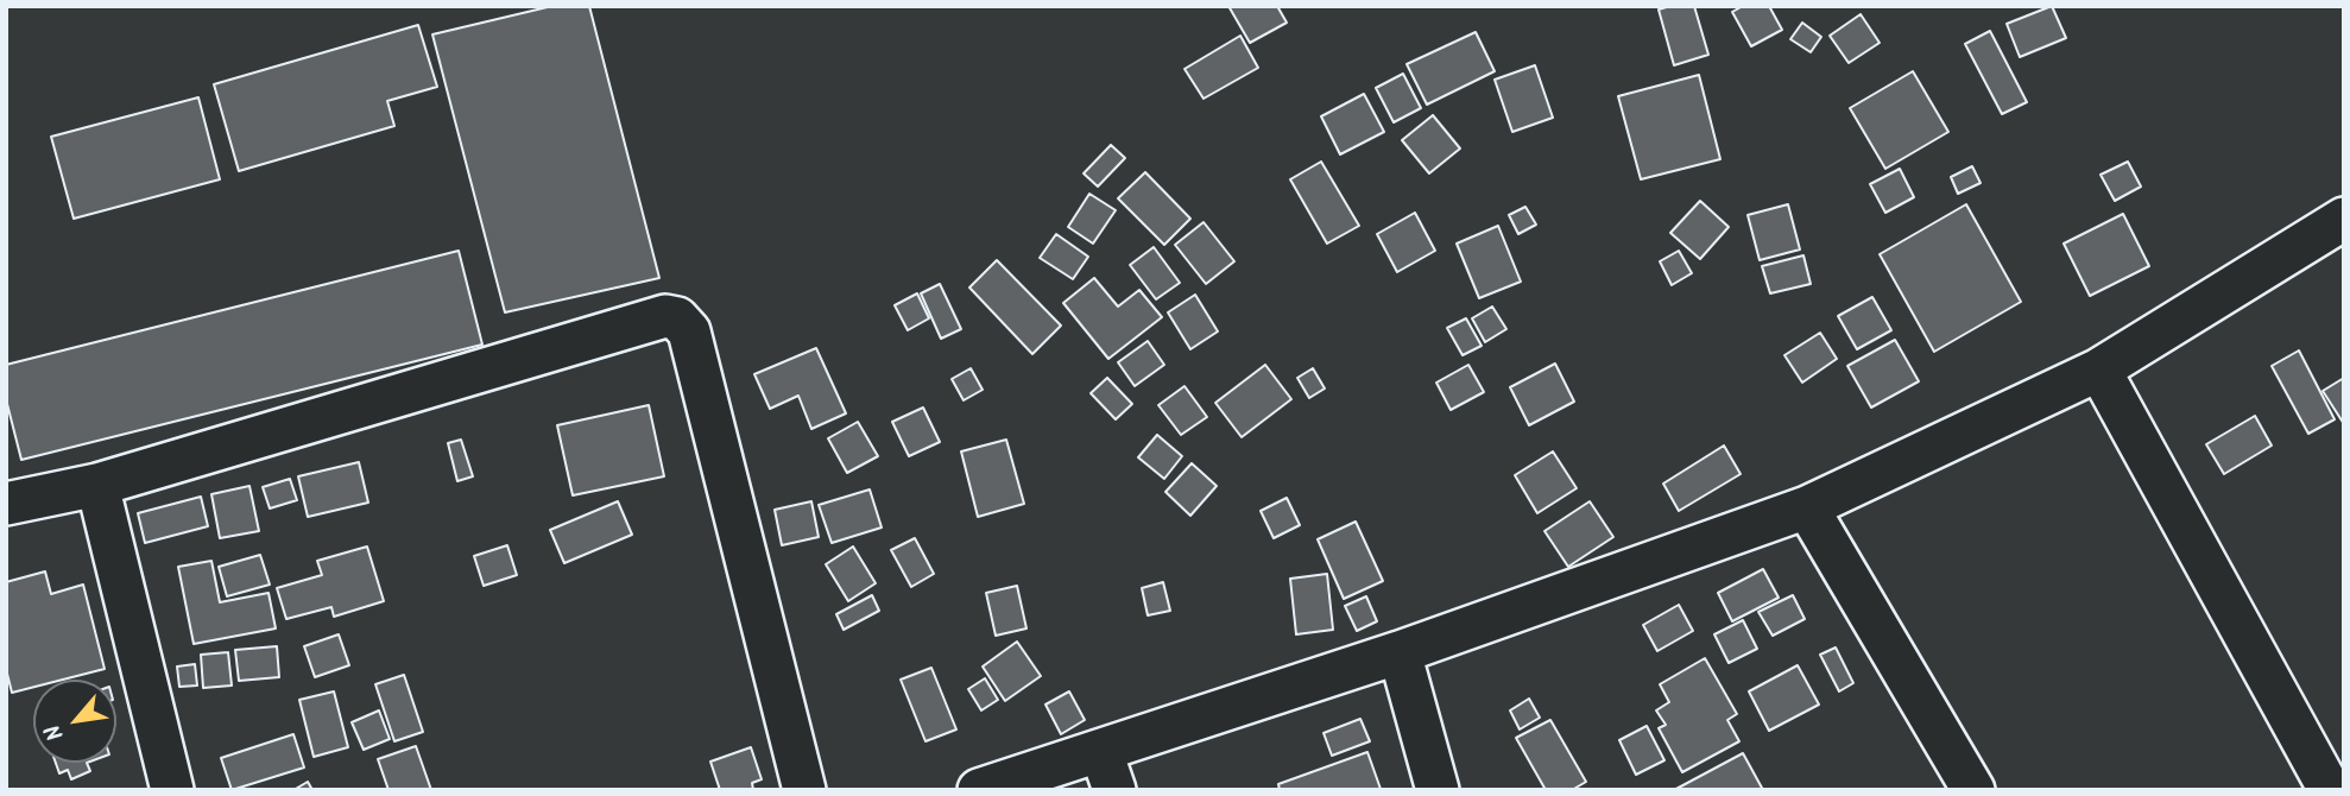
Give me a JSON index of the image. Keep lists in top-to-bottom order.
{
  "north": "bottom left"
}
